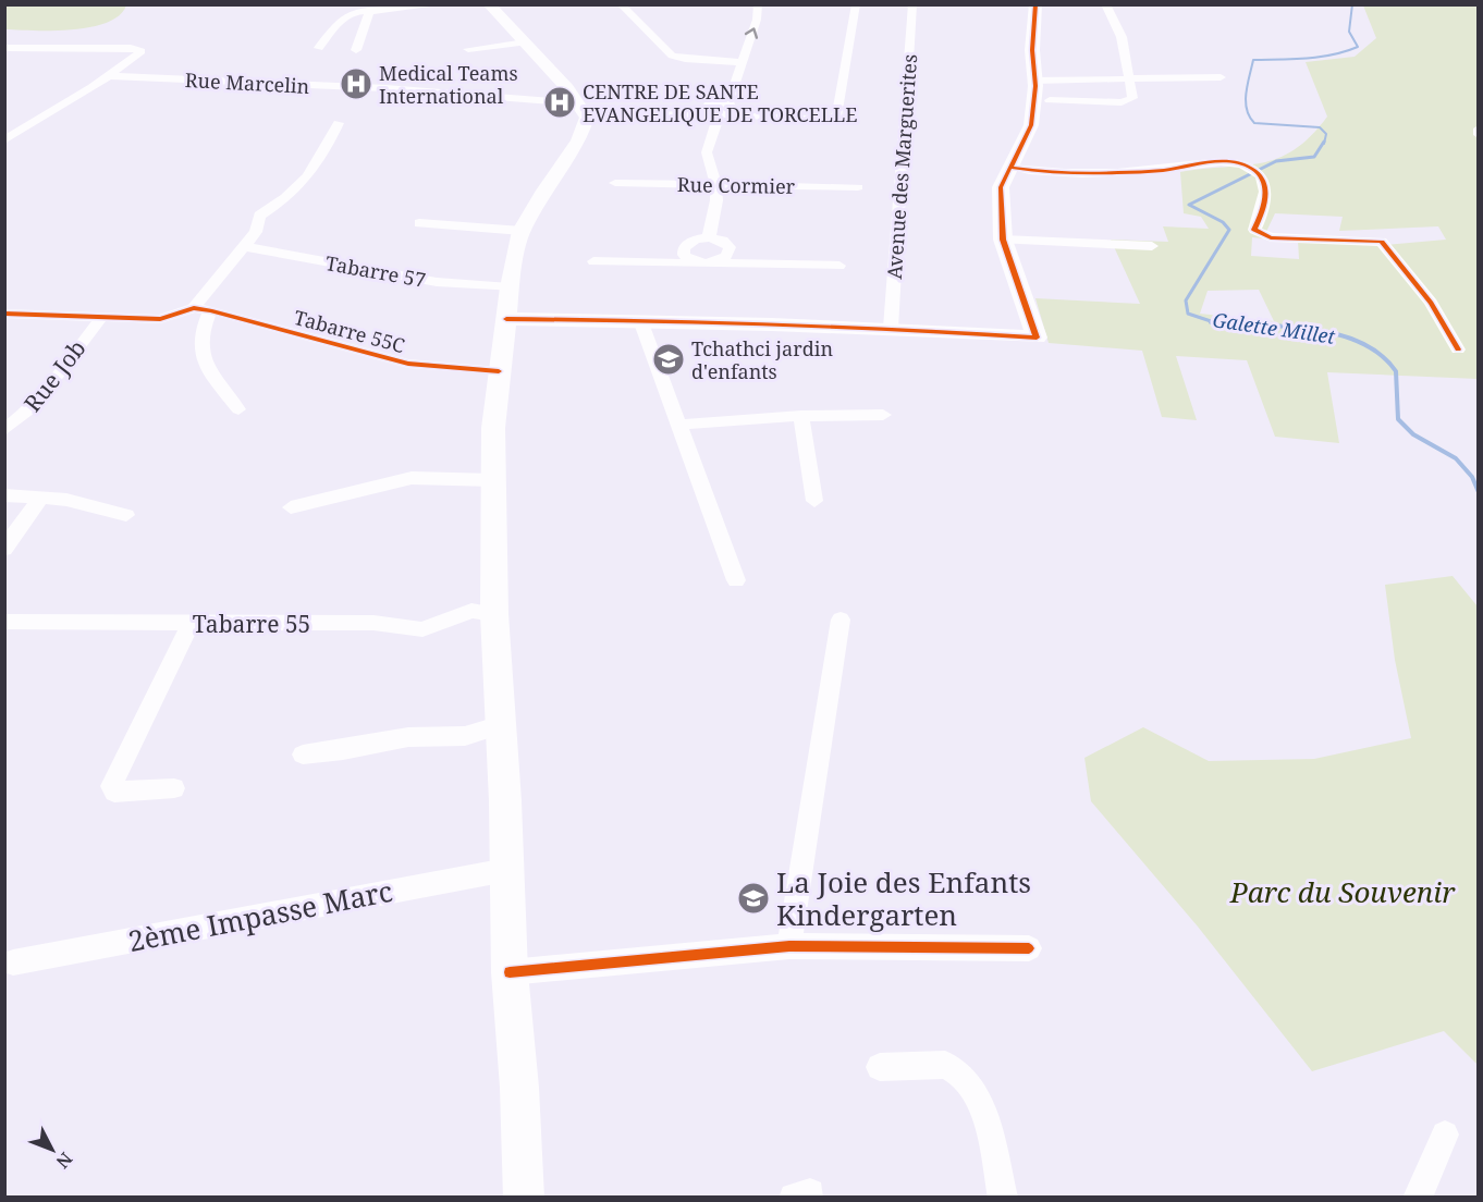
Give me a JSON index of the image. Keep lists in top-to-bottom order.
{
  "streets": {
    "street": [
      "Rue Marcelin",
      "Avenue des Marguerites",
      "Rue Cormier",
      "Tabarre 57",
      "Tabarre 55C",
      "Rue Job",
      "Tabarre 55",
      "2ème Impasse Marc"
    ]
  },
  "water": ["Galette Millet"],
  "parks": ["Parc du Souvenir"],
  "places": {
    "hospital": ["Medical Teams International", "CENTRE DE SANTE EVANGELIQUE DE TORCELLE"],
    "school or university": ["Tchathci jardin d'enfants", "La Joie des Enfants Kindergarten"]
  },
  "north": "bottom right"
}
